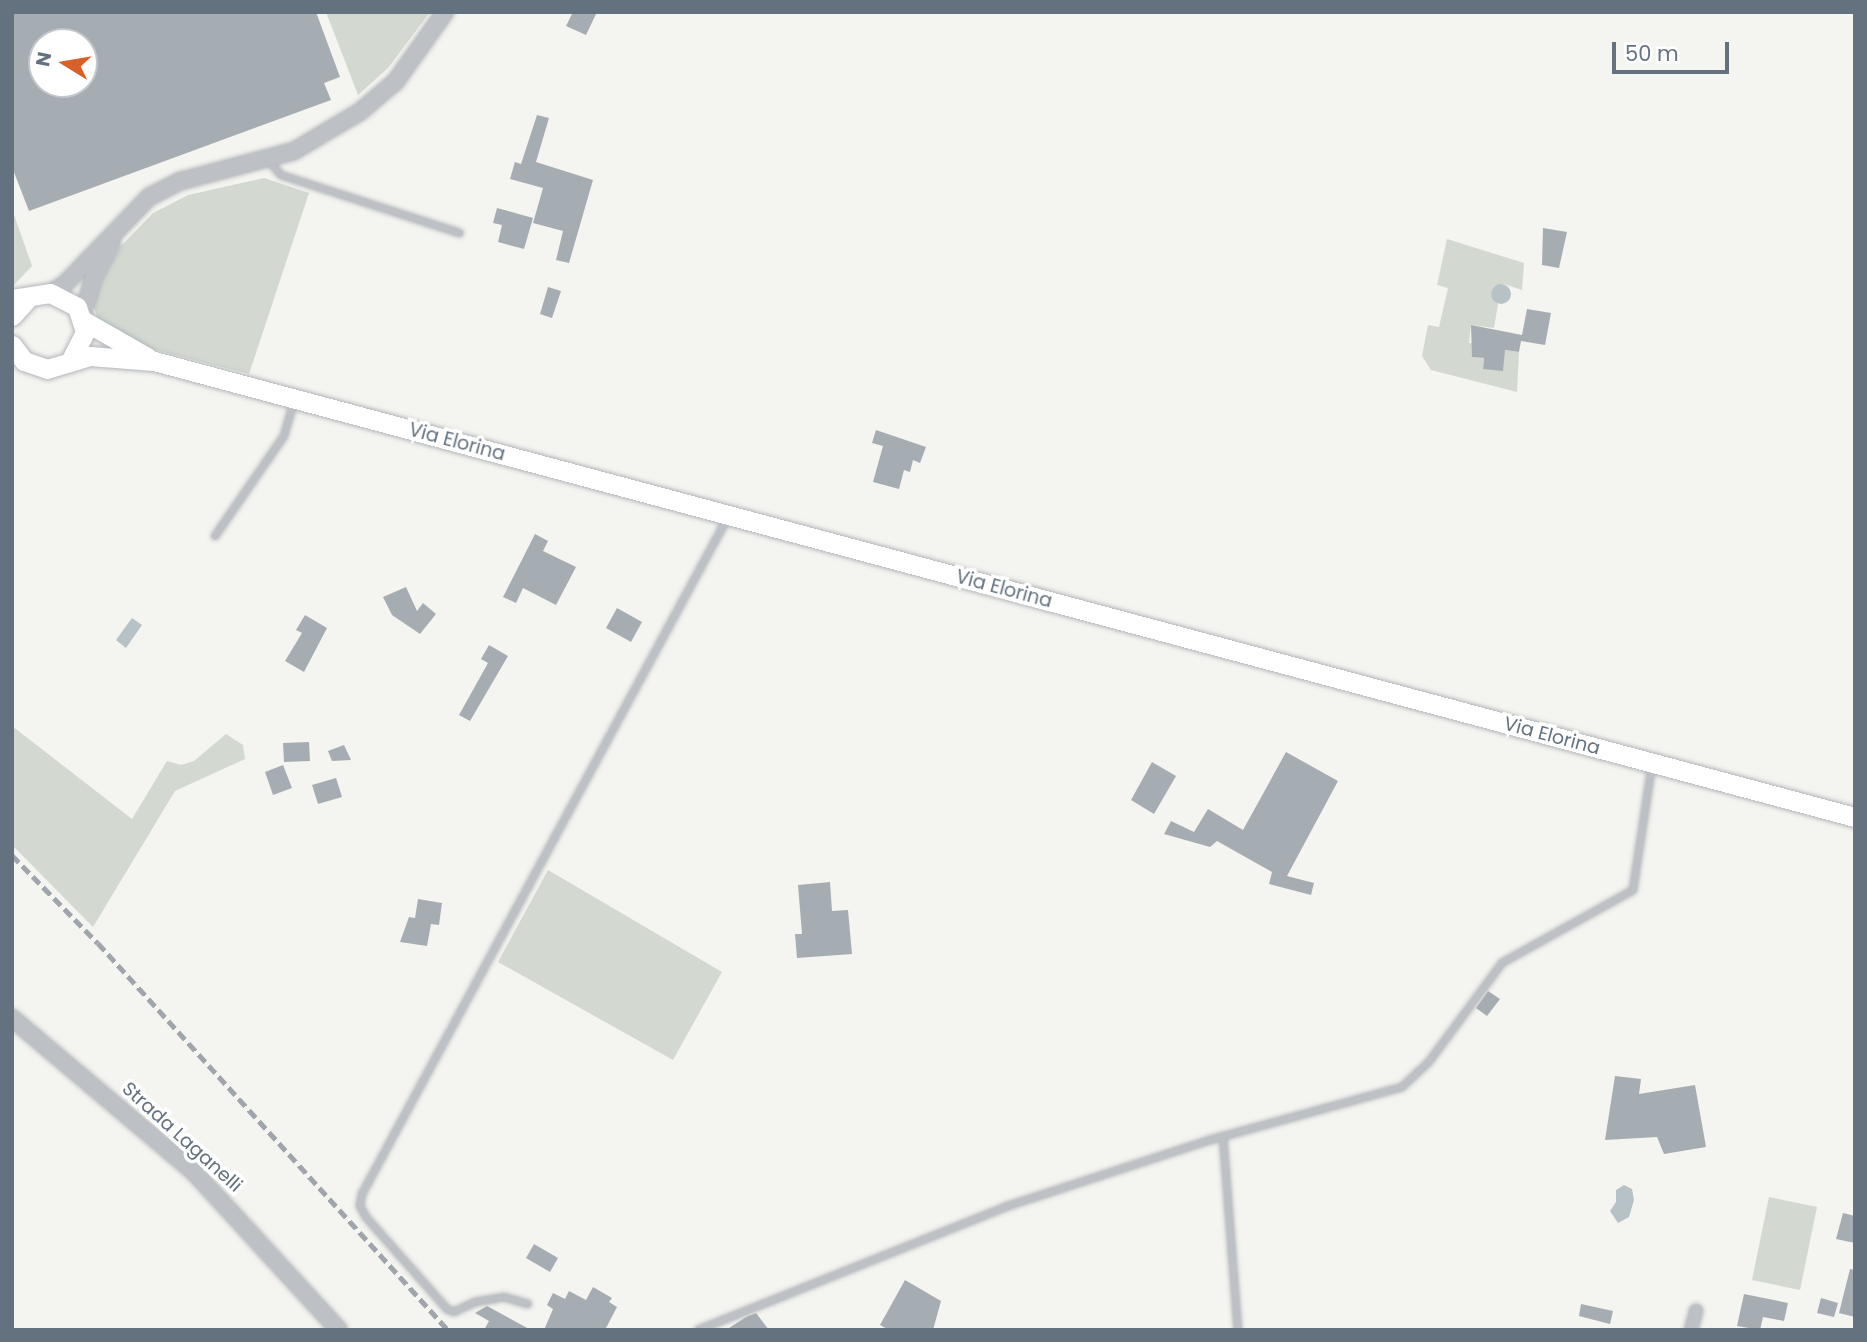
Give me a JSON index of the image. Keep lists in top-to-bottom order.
{
  "streets": {
    "main road": ["Via Elorina"],
    "street": ["Strada Laganelli"]
  },
  "scale_bar": "50 m",
  "north": "left"
}
